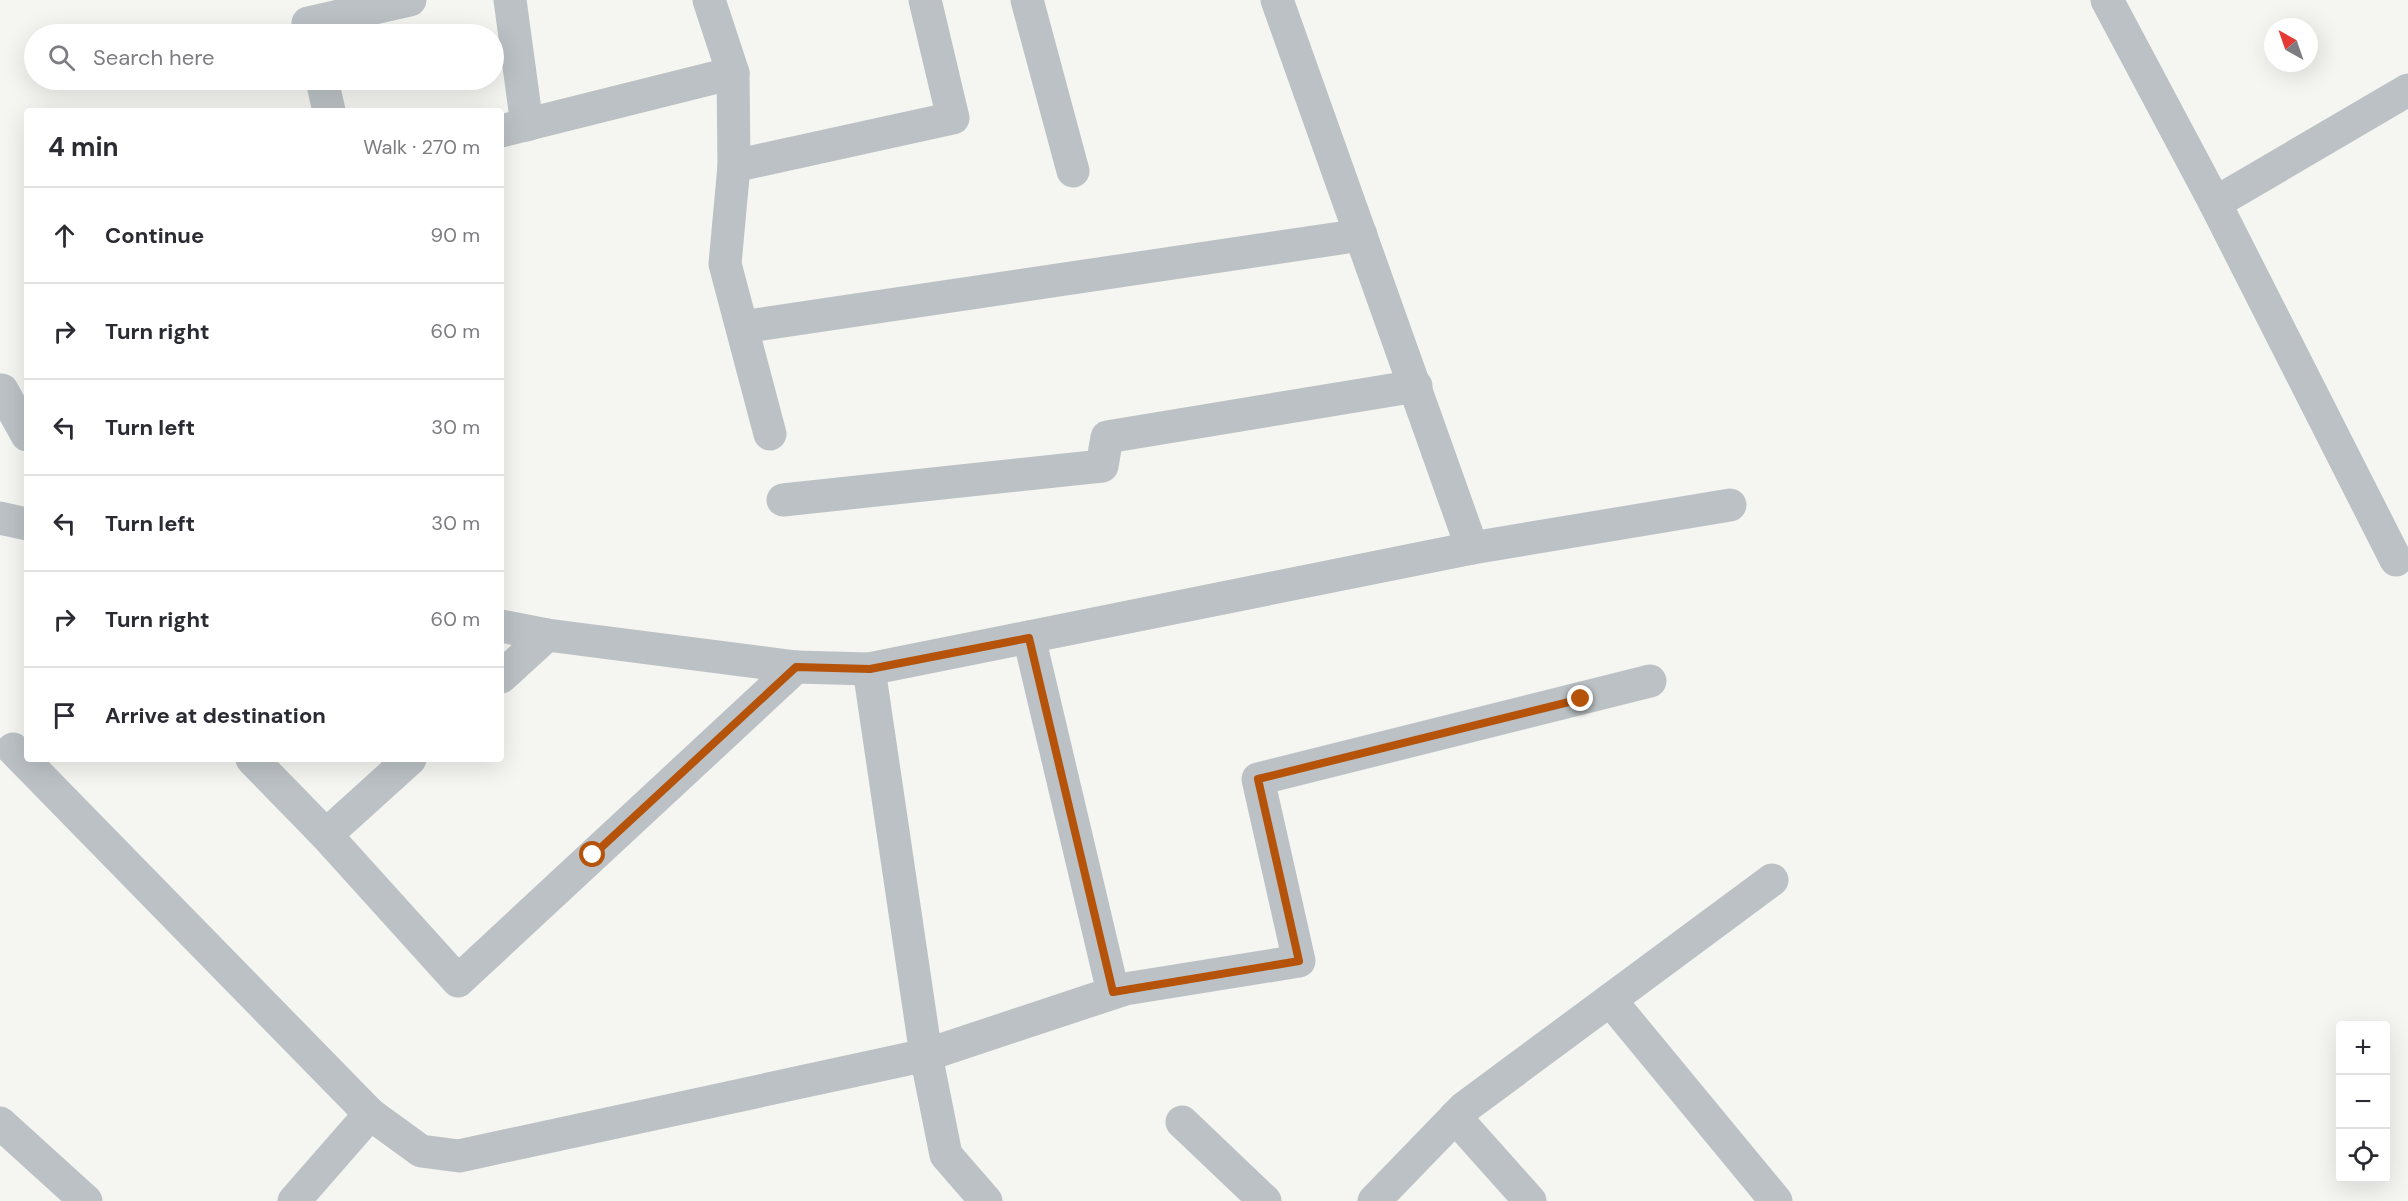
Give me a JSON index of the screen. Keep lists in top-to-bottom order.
{
  "north": "top left",
  "page": {
    "search": "Search here",
    "heading": ["4 min", "Walk · 270 m"],
    "list": [
      ["Continue", "90 m"],
      ["Turn right", "60 m"],
      ["Turn left", "30 m"],
      ["Turn left", "30 m"],
      ["Turn right", "60 m"],
      "Arrive at destination"
    ],
    "map_buttons": ["+", "−"]
  }
}
